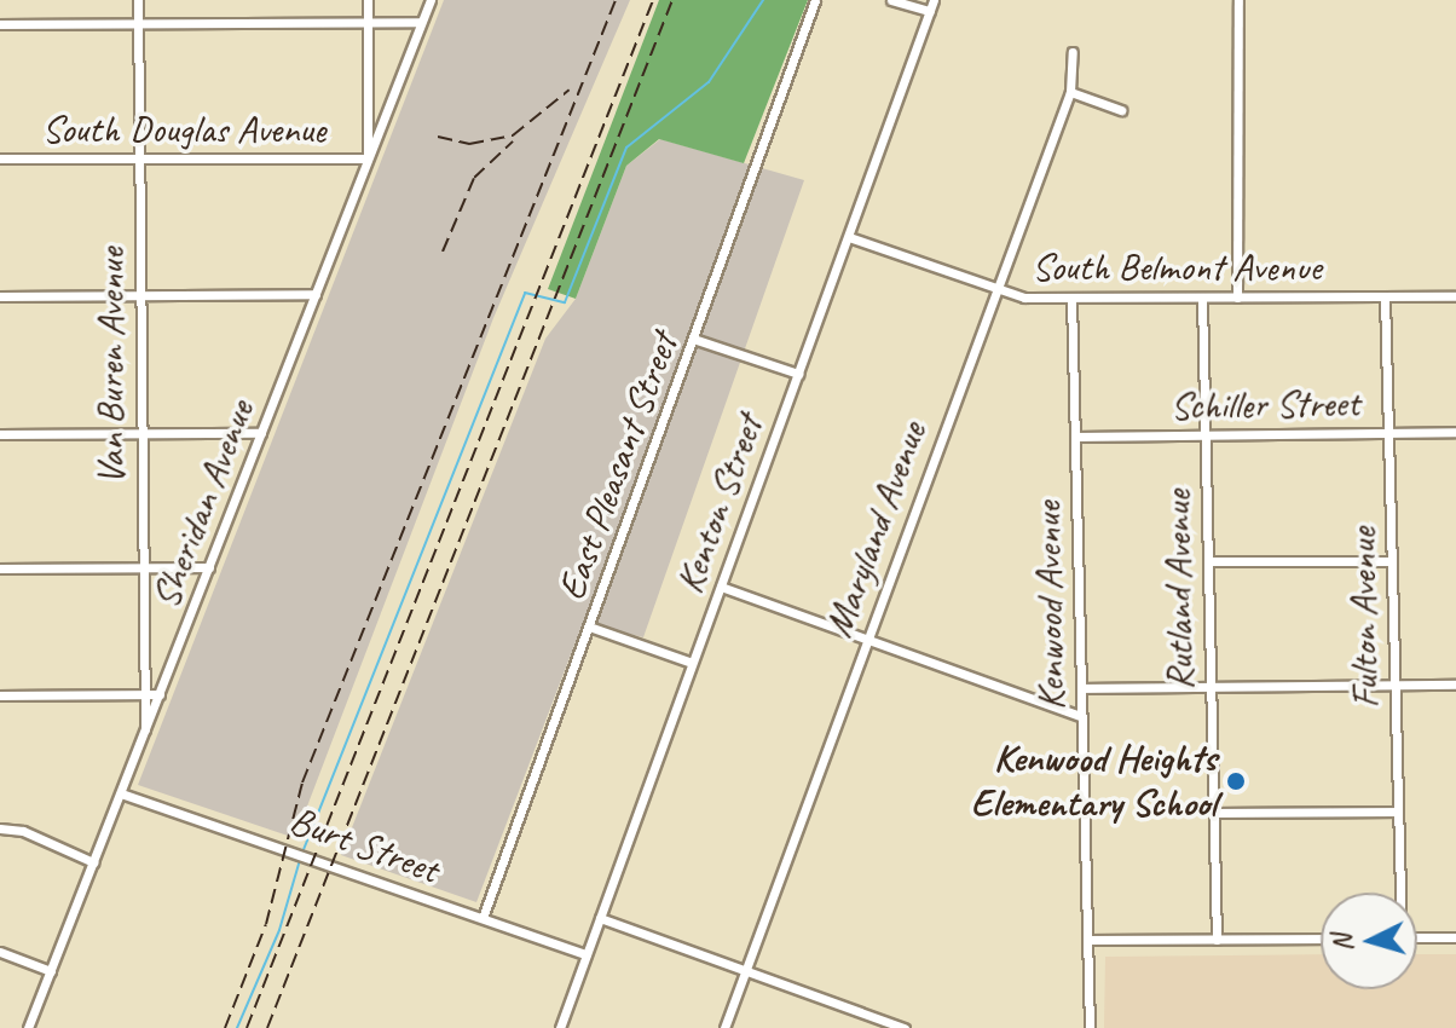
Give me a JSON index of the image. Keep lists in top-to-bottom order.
{
  "streets": {
    "street": [
      "South Douglas Avenue",
      "South Belmont Avenue",
      "Van Buren Avenue",
      "Schiller Street",
      "East Pleasant Street",
      "Sheridan Avenue",
      "Kenton Street",
      "Maryland Avenue",
      "Rutland Avenue",
      "Kenwood Avenue",
      "Fulton Avenue",
      "Burt Street"
    ]
  },
  "crossings": [
    ["South Douglas Avenue", "Van Buren Avenue"],
    ["South Douglas Avenue", "Sheridan Avenue"],
    ["South Belmont Avenue", "Kenton Street"],
    ["South Belmont Avenue", "Maryland Avenue"],
    ["South Belmont Avenue", "Rutland Avenue"],
    ["South Belmont Avenue", "Kenwood Avenue"],
    ["South Belmont Avenue", "Fulton Avenue"],
    ["Van Buren Avenue", "Sheridan Avenue"],
    ["Schiller Street", "Rutland Avenue"],
    ["Schiller Street", "Kenwood Avenue"],
    ["Schiller Street", "Fulton Avenue"],
    ["East Pleasant Street", "Burt Street"],
    ["Sheridan Avenue", "Burt Street"],
    ["Kenton Street", "Burt Street"]
  ],
  "places": ["Kenwood Heights Elementary School"],
  "north": "left"
}
